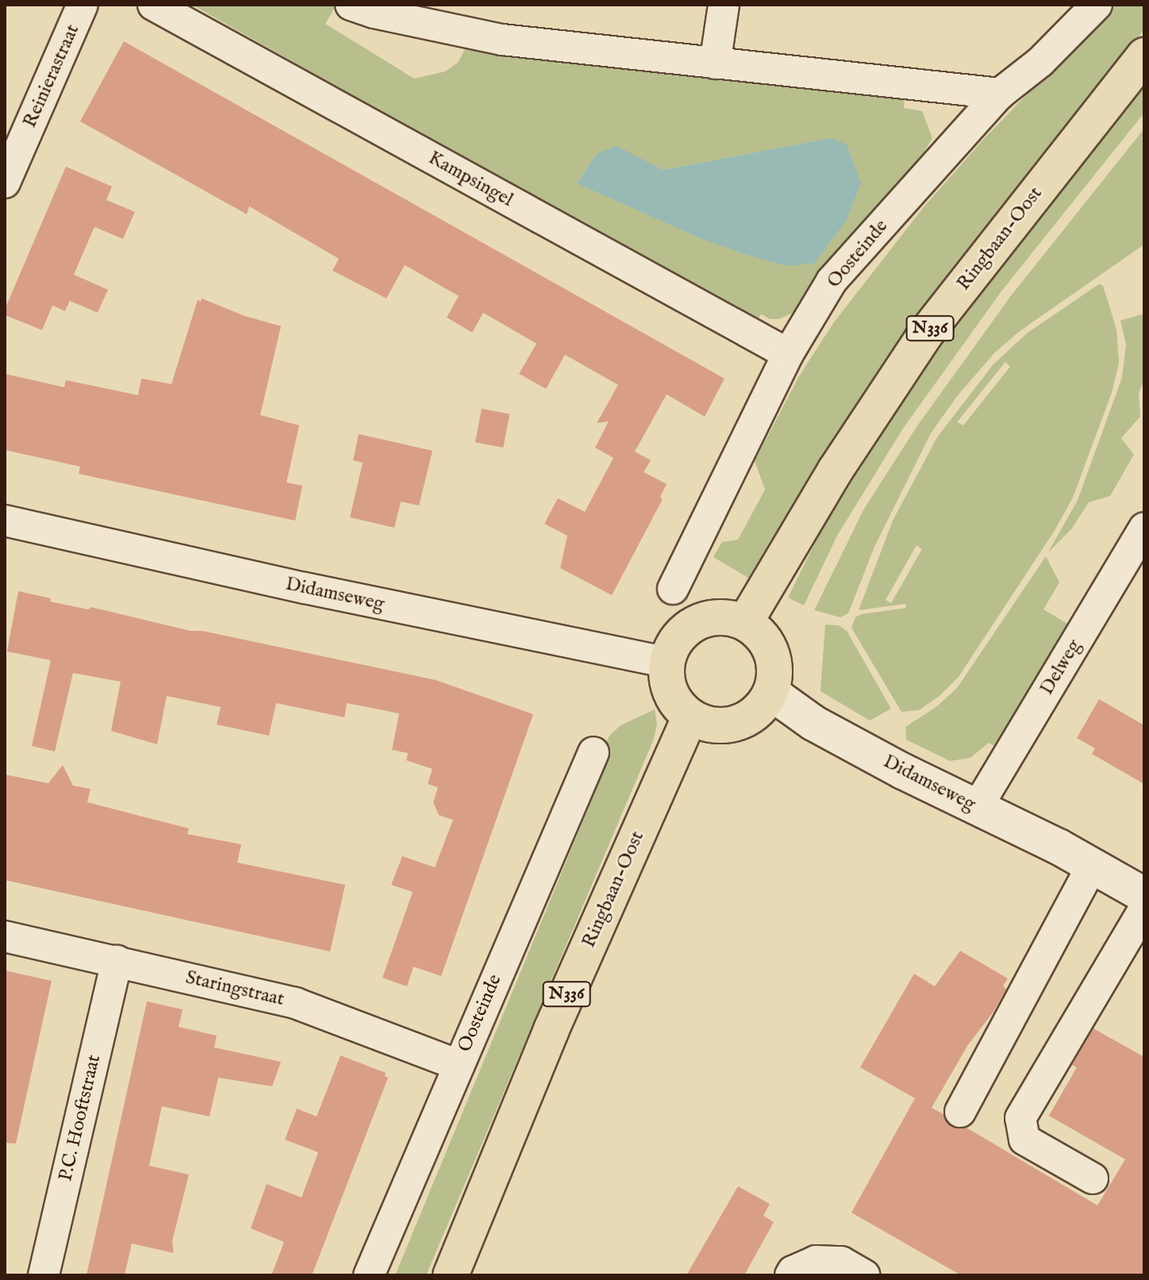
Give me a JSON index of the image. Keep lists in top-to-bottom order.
{
  "streets": {
    "main road": ["Ringbaan-Oost", "N336"],
    "street": [
      "Reinierastraat",
      "Kampsingel",
      "Oosteinde",
      "Didamseweg",
      "Delweg",
      "Staringstraat",
      "P.C. Hooftstraat"
    ]
  },
  "crossings": [
    ["Kampsingel", "Oosteinde"],
    ["Ringbaan-Oost", "Didamseweg"],
    ["Oosteinde", "Staringstraat"],
    ["Didamseweg", "Delweg"],
    ["Staringstraat", "P.C. Hooftstraat"]
  ]
}
